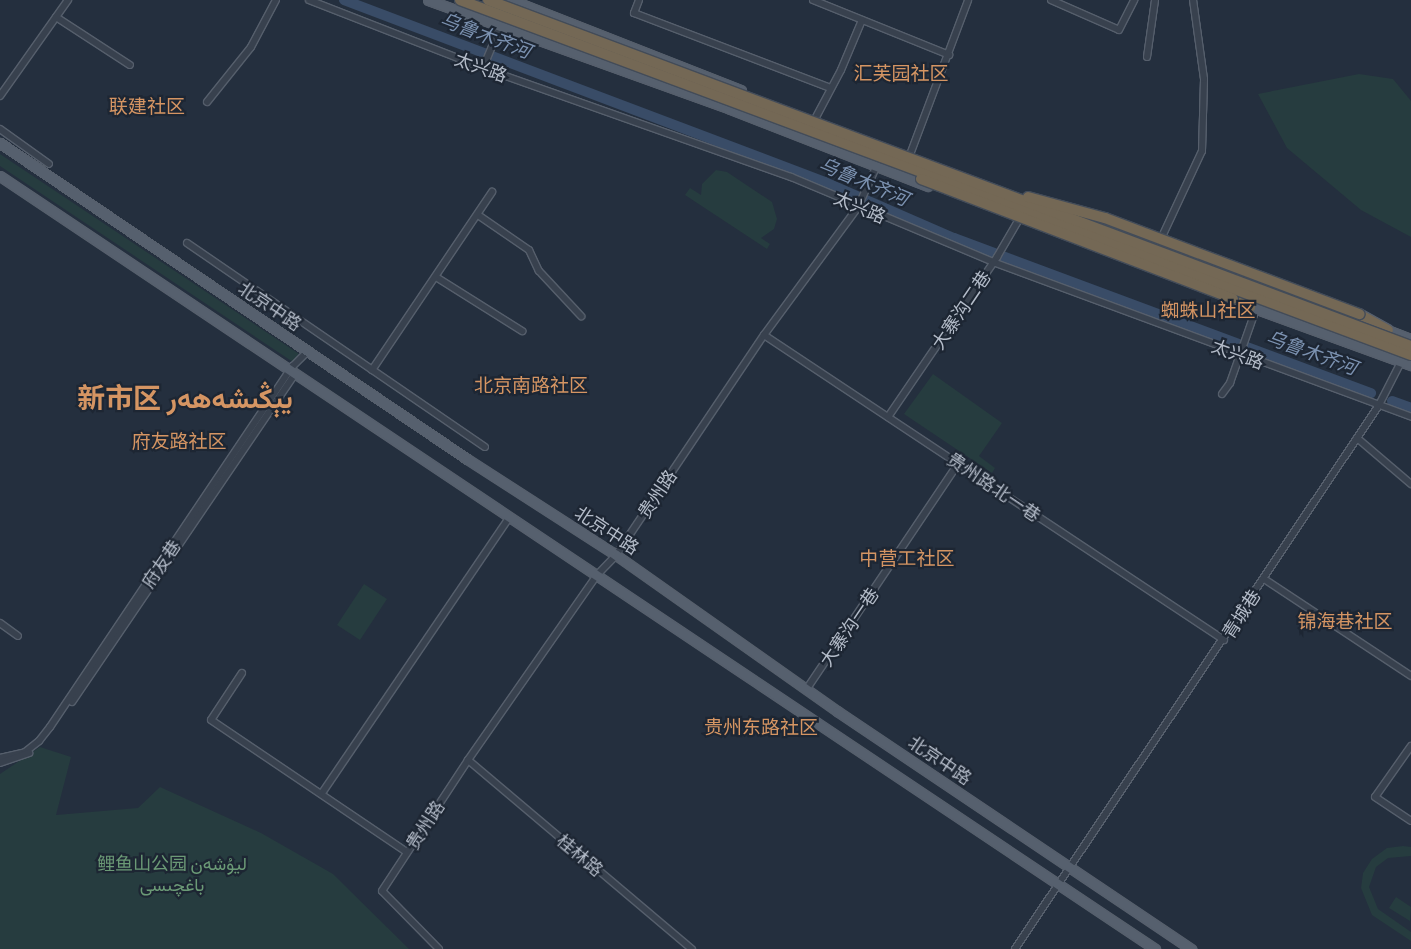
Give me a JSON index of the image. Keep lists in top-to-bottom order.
{
  "streets": {
    "main road": ["北京中路"],
    "street": [
      "太兴路",
      "大寨沟二巷",
      "贵州路北一巷",
      "贵州路",
      "府友巷",
      "青城巷",
      "大寨沟一巷",
      "桂林路"
    ]
  },
  "crossings": [
    ["太兴路", "大寨沟二巷"],
    ["太兴路", "贵州路"],
    ["太兴路", "青城巷"],
    ["北京中路", "贵州路"],
    ["北京中路", "府友巷"],
    ["北京中路", "青城巷"],
    ["北京中路", "大寨沟一巷"],
    ["大寨沟二巷", "贵州路北一巷"],
    ["贵州路北一巷", "贵州路"],
    ["贵州路北一巷", "青城巷"],
    ["贵州路北一巷", "大寨沟一巷"],
    ["贵州路", "桂林路"]
  ],
  "districts": [
    "汇芙园社区",
    "联建社区",
    "蜘蛛山社区",
    "北京南路社区",
    "新市区 يېڭىشەھەر",
    "府友路社区",
    "中营工社区",
    "锦海巷社区",
    "贵州东路社区"
  ],
  "water": ["乌鲁木齐河"],
  "parks": ["鲤鱼山公园 ليۇشەن باغچىسى"]
}
